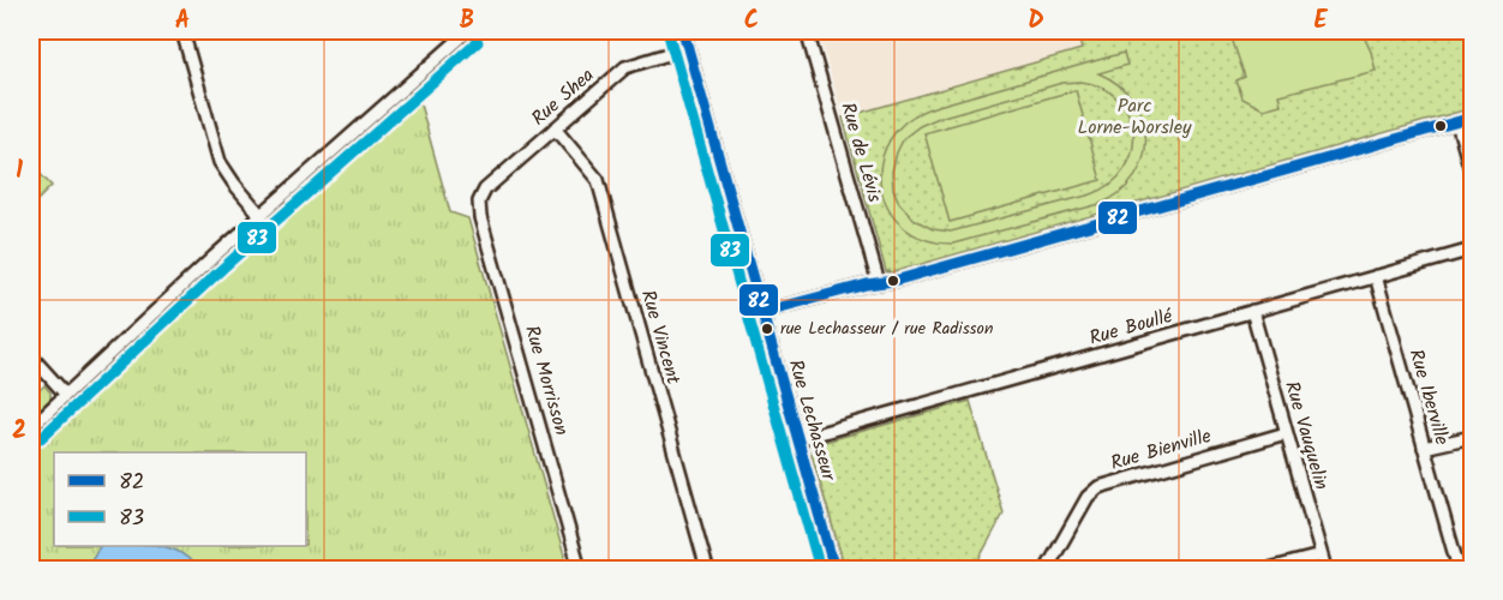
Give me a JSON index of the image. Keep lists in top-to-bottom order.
{
  "streets": {
    "street": [
      "Rue Shea",
      "Rue de Lévis",
      "Rue Boullé",
      "Rue Vincent",
      "Rue Morrisson",
      "Rue Iberville",
      "Rue Lechasseur",
      "Rue Vauquelin",
      "Rue Bienville"
    ]
  },
  "crossings": [
    ["Rue Shea", "Rue Vincent"],
    ["Rue Shea", "Rue Morrisson"],
    ["Rue Shea", "Rue Lechasseur"],
    ["Rue Boullé", "Rue Iberville"],
    ["Rue Boullé", "Rue Lechasseur"],
    ["Rue Boullé", "Rue Vauquelin"],
    ["Rue Vauquelin", "Rue Bienville"]
  ],
  "parks": ["Parc Lorne-Worsley"],
  "places": ["rue Lechasseur / rue Radisson"],
  "lines": ["transit line 82", "transit line 83"],
  "legend": ["82", "83"],
  "grid": {
    "columns": [
      "A",
      "B",
      "C",
      "D",
      "E"
    ],
    "rows": ["1", "2"]
  }
}
